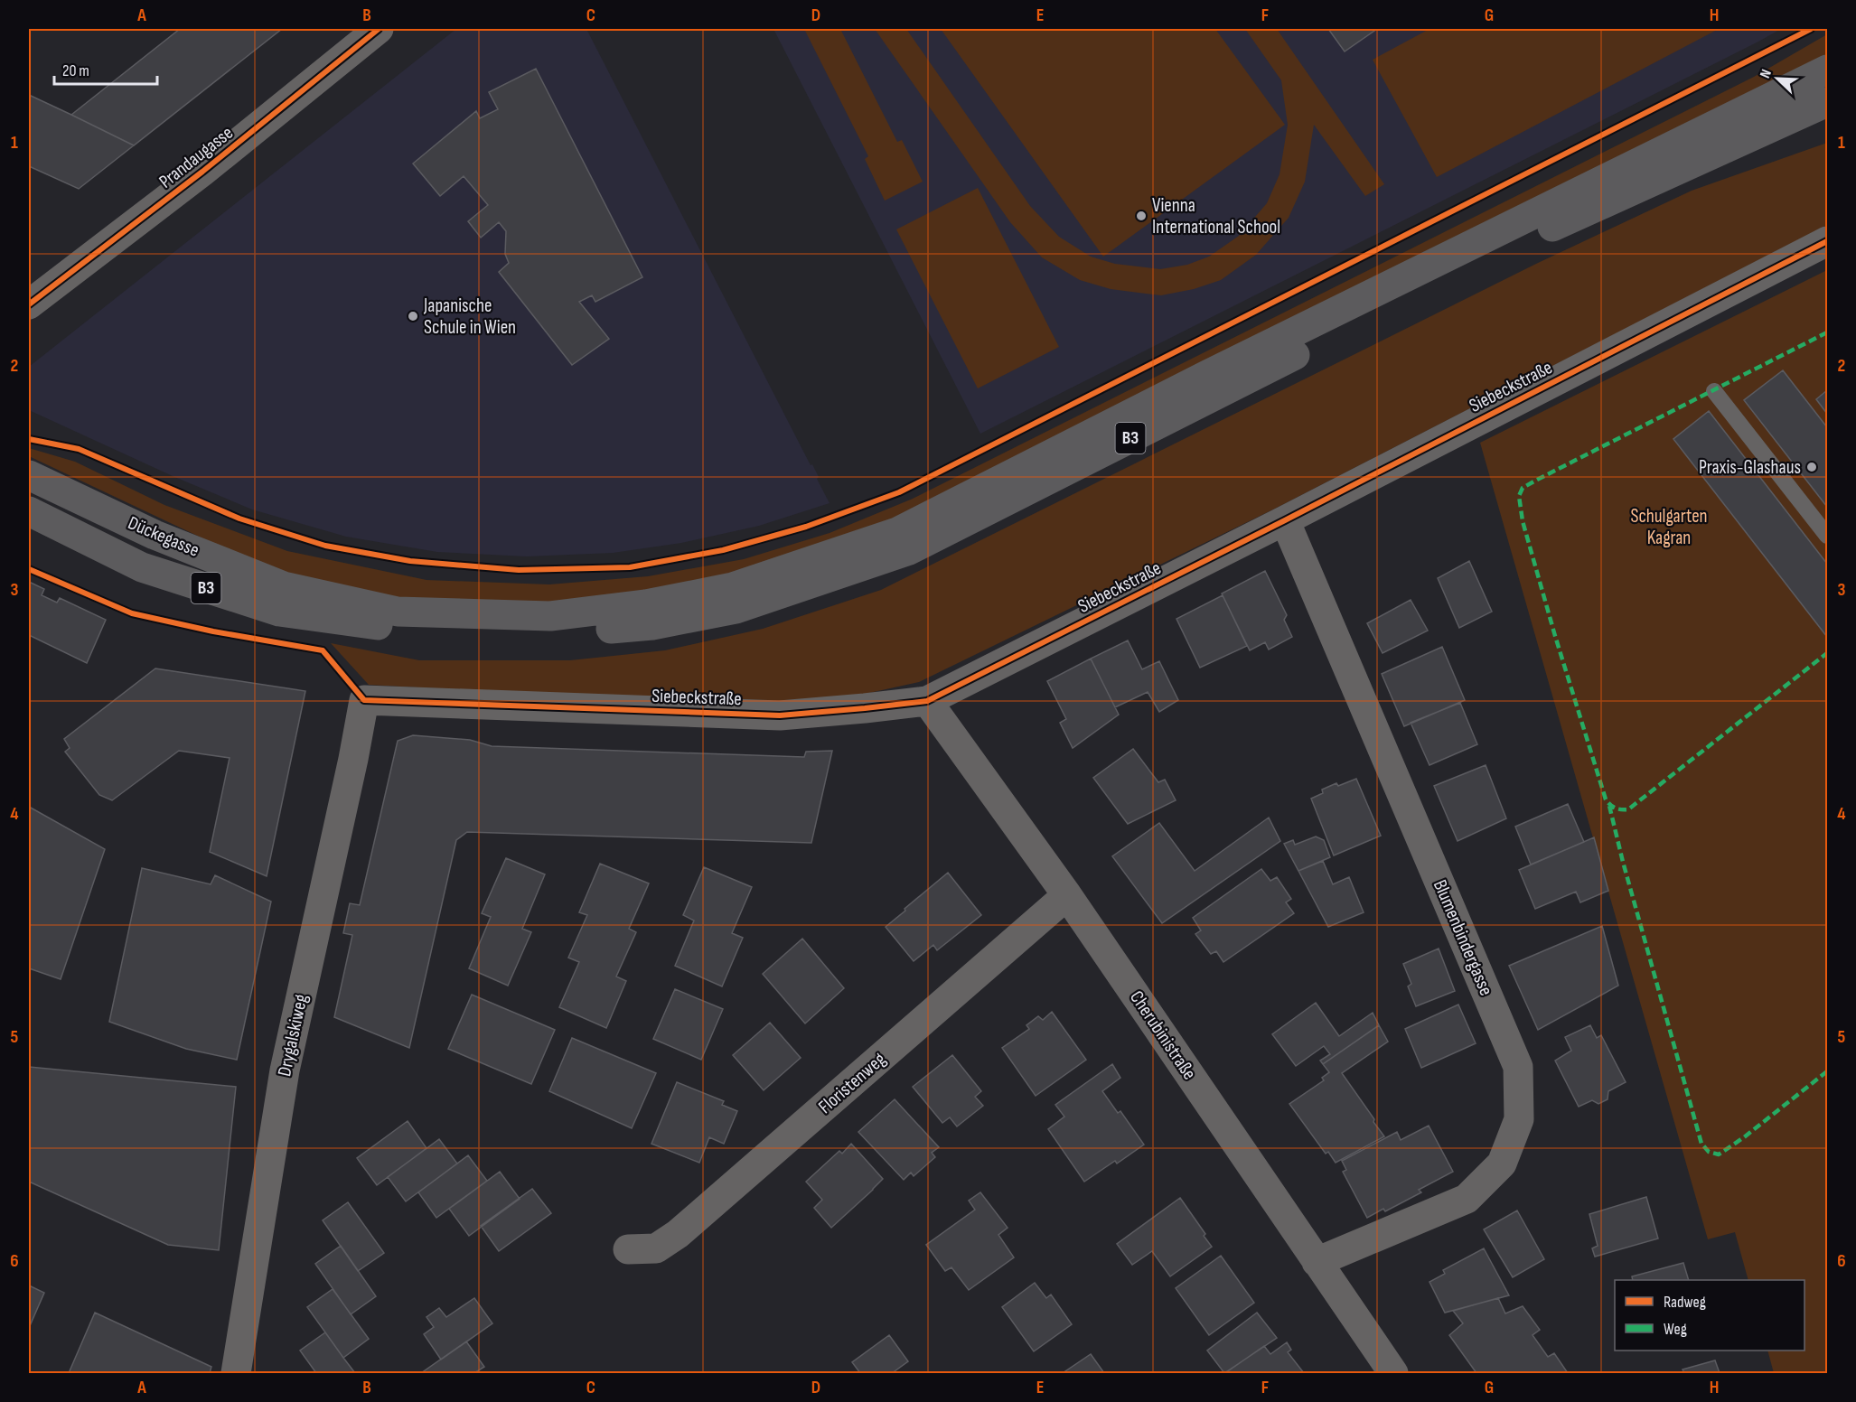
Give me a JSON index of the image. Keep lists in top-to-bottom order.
{
  "streets": {
    "main road": ["B3", "Dückegasse"],
    "street": [
      "Prandaugasse",
      "Siebeckstraße",
      "Blumenbindergasse",
      "Drygalskiweg",
      "Cherubinistraße",
      "Floristenweg"
    ]
  },
  "crossings": [
    ["Siebeckstraße", "Blumenbindergasse"],
    ["Siebeckstraße", "Drygalskiweg"],
    ["Siebeckstraße", "Cherubinistraße"],
    ["B3", "Dückegasse"],
    ["Blumenbindergasse", "Cherubinistraße"],
    ["Cherubinistraße", "Floristenweg"]
  ],
  "parks": ["Schulgarten Kagran"],
  "places": ["Vienna International School", "Japanische Schule in Wien", "Praxis-Glashaus"],
  "legend": ["Radweg", "Weg"],
  "scale_bar": "20 m",
  "north": "top left",
  "grid": {
    "columns": [
      "A",
      "B",
      "C",
      "D",
      "E",
      "F",
      "G",
      "H"
    ],
    "rows": [
      "1",
      "2",
      "3",
      "4",
      "5",
      "6"
    ]
  }
}
